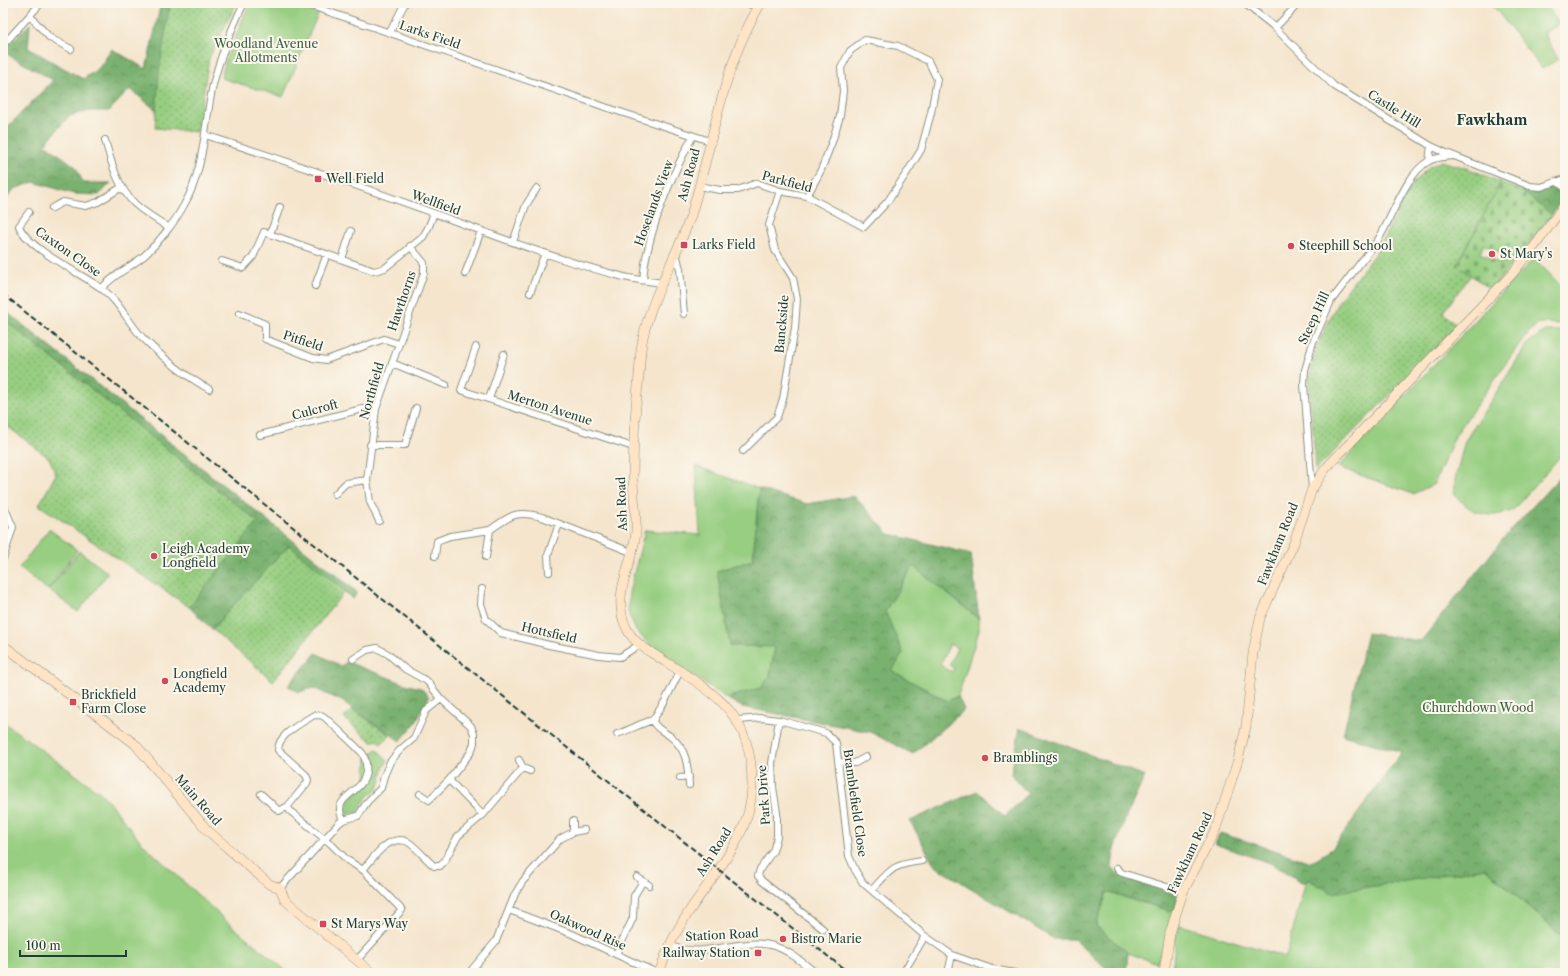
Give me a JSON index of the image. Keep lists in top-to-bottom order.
{
  "streets": {
    "street": [
      "Larks Field",
      "Castle Hill",
      "Ash Road",
      "Parkfield",
      "Wellfield",
      "Hoselands View",
      "Caxton Close",
      "Hawthorns",
      "Steep Hill",
      "Banckside",
      "Pitfield",
      "Northfield",
      "Merton Avenue",
      "Culcroft",
      "Fawkham Road",
      "Hottsfield",
      "Park Drive",
      "Main Road",
      "Bramblefield Close",
      "Oakwood Rise",
      "Station Road"
    ]
  },
  "crossings": [
    ["Larks Field", "Ash Road"],
    ["Larks Field", "Hoselands View"],
    ["Ash Road", "Parkfield"],
    ["Ash Road", "Wellfield"],
    ["Ash Road", "Merton Avenue"],
    ["Ash Road", "Hottsfield"],
    ["Ash Road", "Bramblefield Close"],
    ["Ash Road", "Oakwood Rise"],
    ["Ash Road", "Station Road"],
    ["Parkfield", "Banckside"],
    ["Wellfield", "Hoselands View"],
    ["Wellfield", "Caxton Close"],
    ["Hawthorns", "Pitfield"],
    ["Hawthorns", "Northfield"],
    ["Steep Hill", "Fawkham Road"],
    ["Pitfield", "Northfield"],
    ["Northfield", "Culcroft"],
    ["Park Drive", "Bramblefield Close"]
  ],
  "districts": ["Fawkham"],
  "parks": ["Woodland Avenue Allotments", "Churchdown Wood"],
  "places": {
    "transit": [
      "Well Field",
      "Larks Field",
      "Brickfield Farm Close",
      "St Marys Way",
      "Railway Station"
    ],
    "other": [
      "Steephill School",
      "St Mary's",
      "Leigh Academy Longfield",
      "Longfield Academy",
      "Bramblings",
      "Bistro Marie"
    ]
  },
  "scale_bar": "100 m"
}
